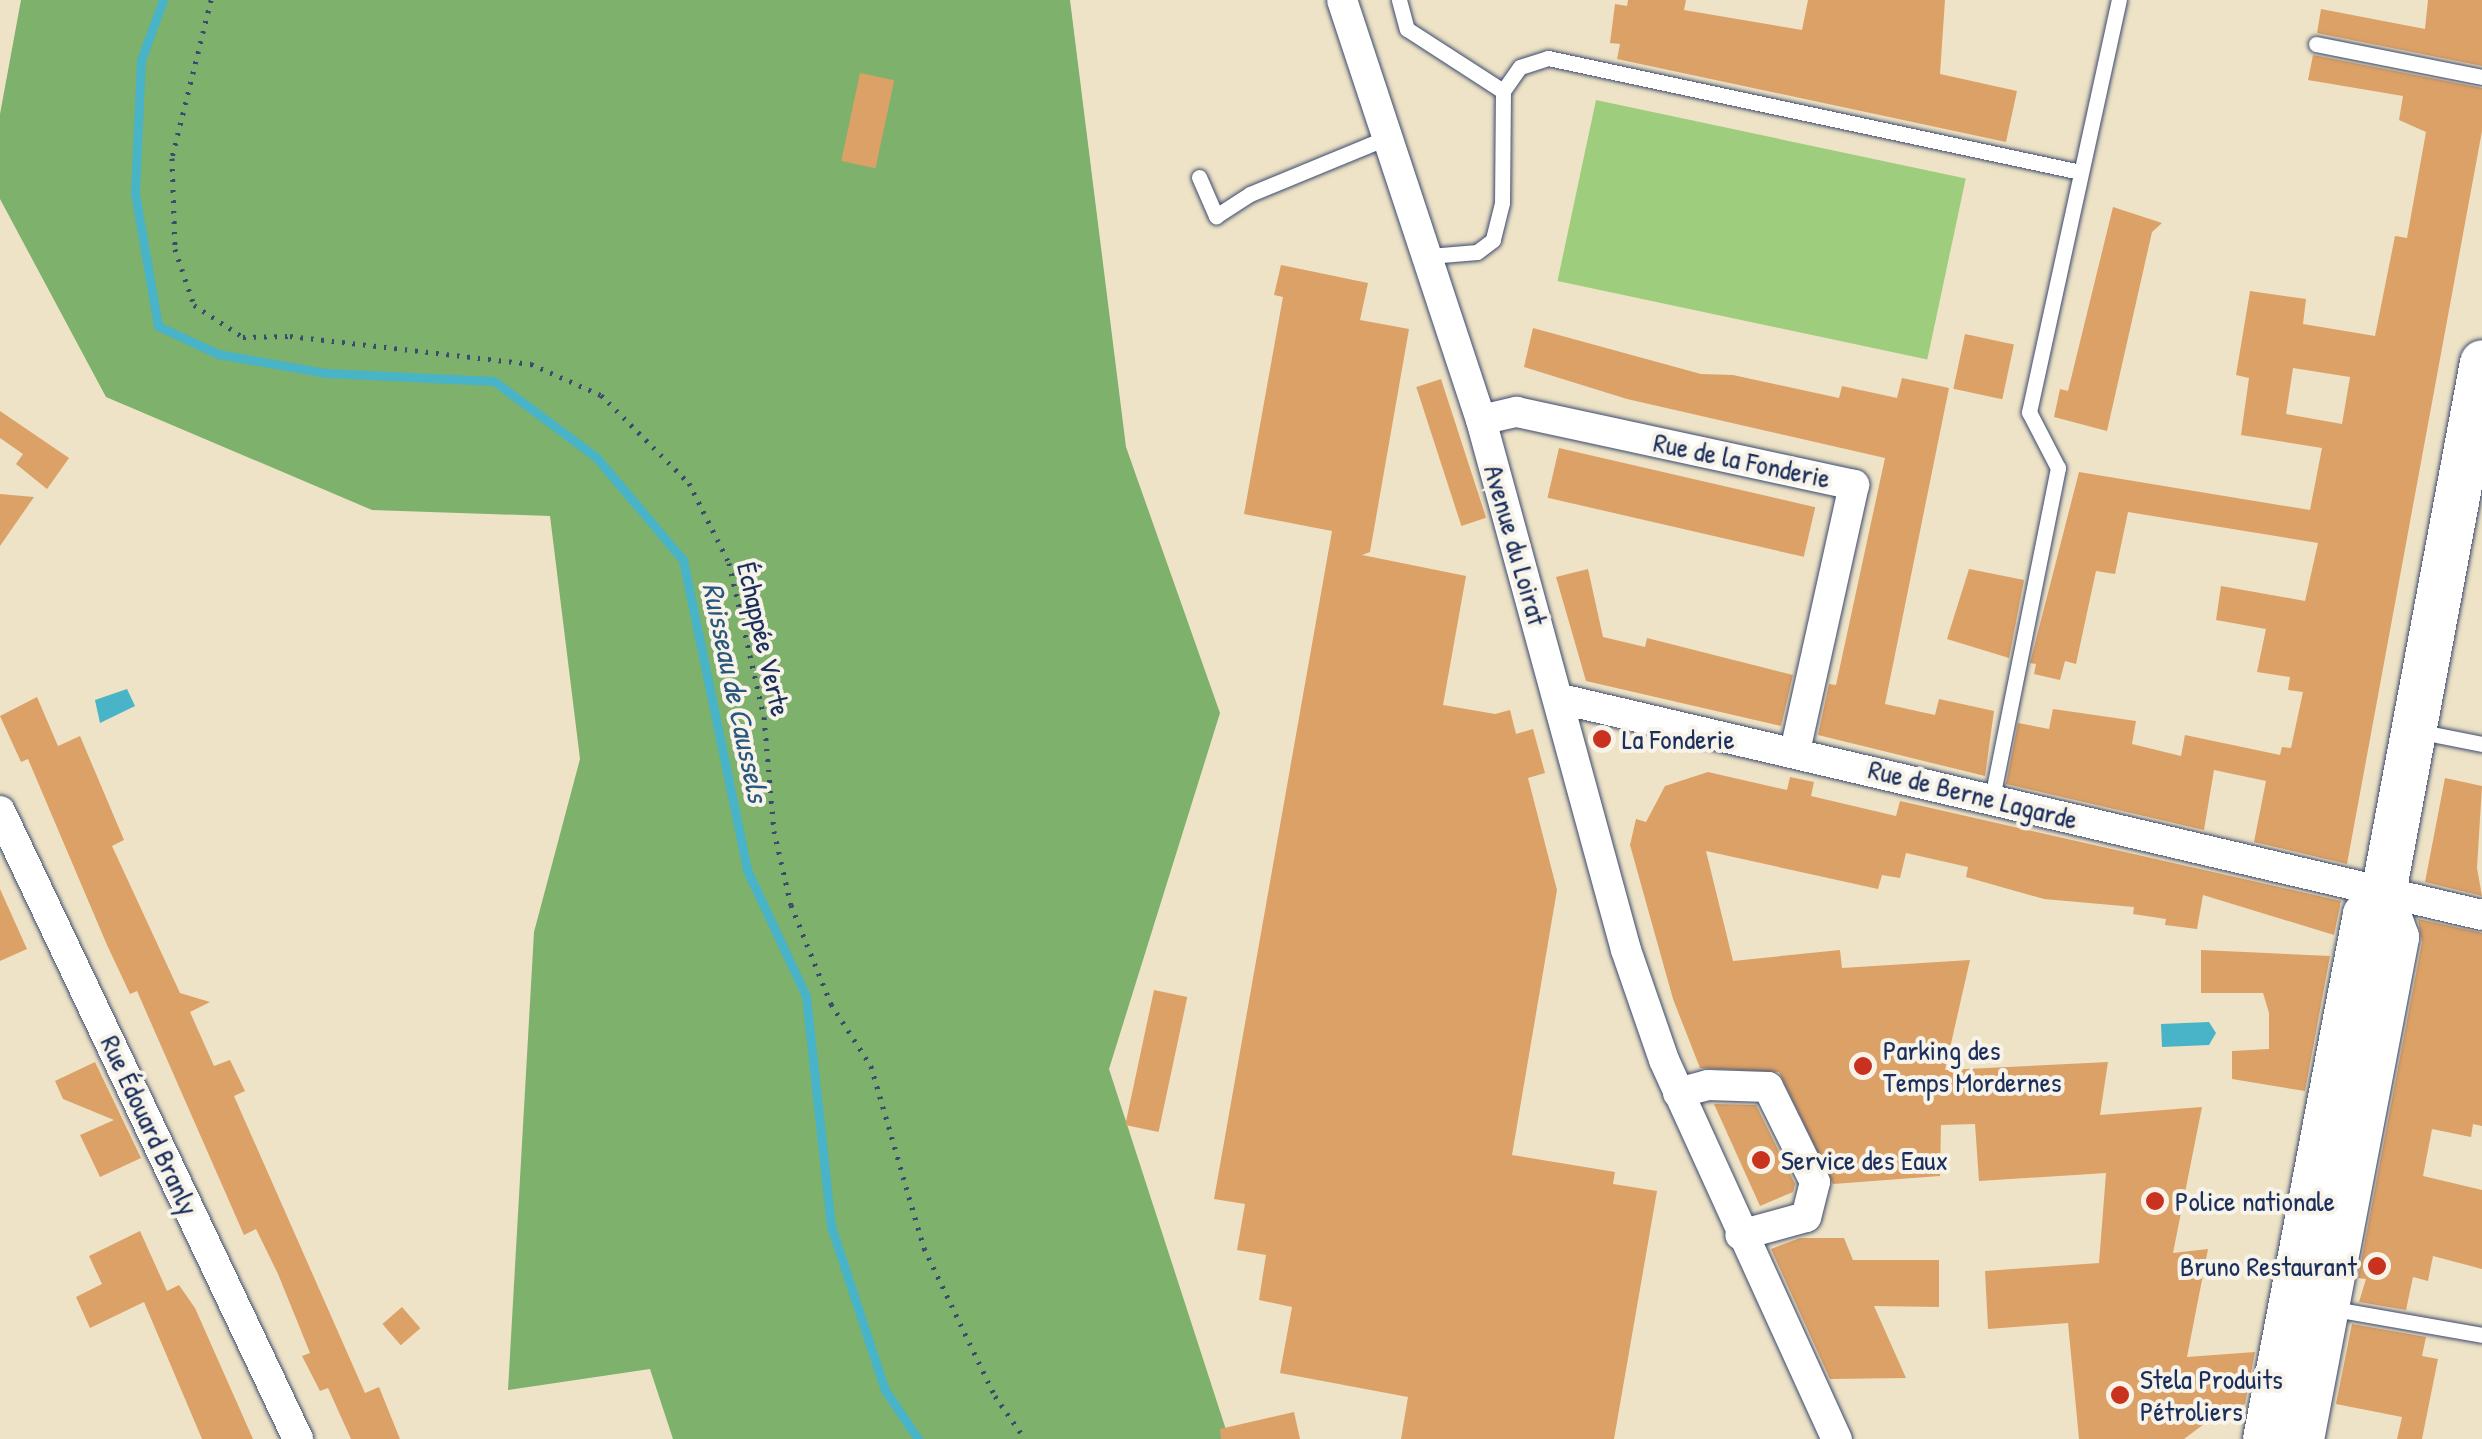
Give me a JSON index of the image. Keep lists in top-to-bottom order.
{
  "streets": {
    "street": [
      "Rue de la Fonderie",
      "Avenue du Loirat",
      "Rue de Berne Lagarde",
      "Rue Édouard Branly"
    ],
    "path": ["Échappée Verte"]
  },
  "crossings": [
    ["Rue de la Fonderie", "Avenue du Loirat"],
    ["Rue de la Fonderie", "Rue de Berne Lagarde"],
    ["Avenue du Loirat", "Rue de Berne Lagarde"]
  ],
  "water": ["Ruisseau de Caussels"],
  "places": [
    "La Fonderie",
    "Parking des Temps Mordernes",
    "Service des Eaux",
    "Police nationale",
    "Bruno Restaurant",
    "Stela Produits Pétroliers"
  ]
}
